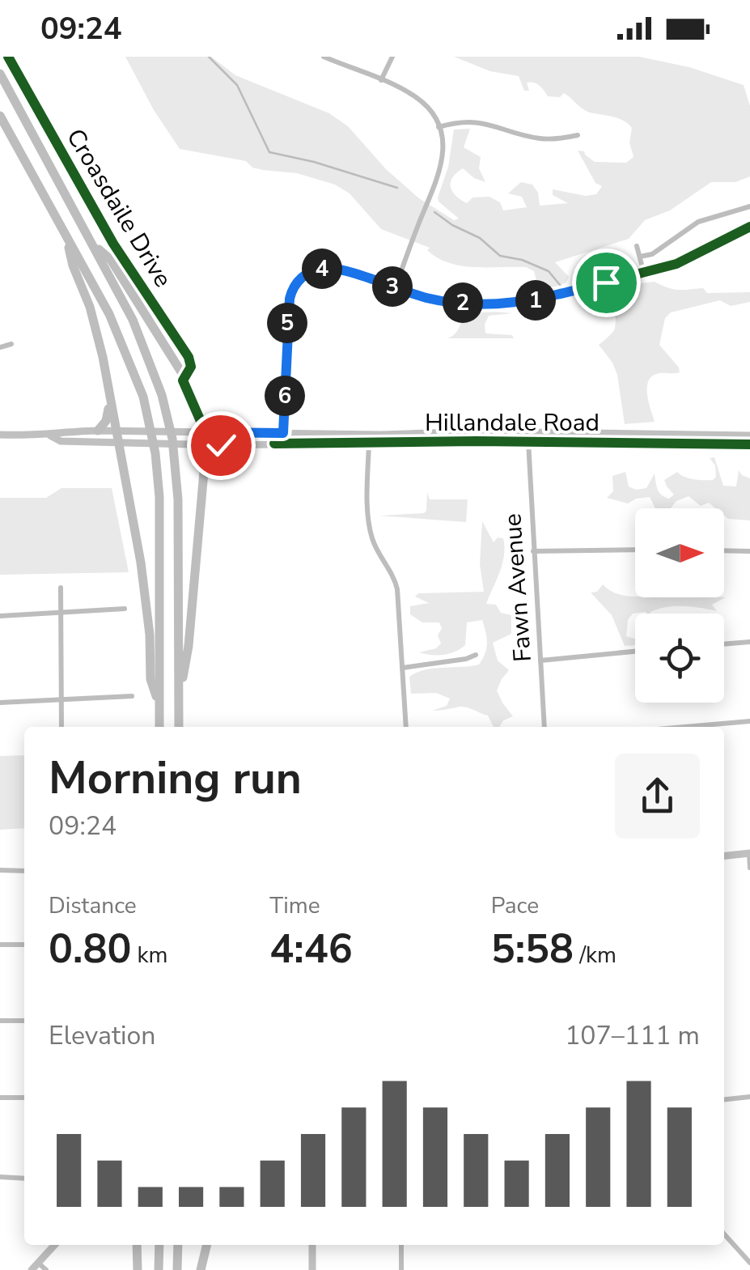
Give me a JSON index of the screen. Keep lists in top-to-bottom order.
{
  "streets": {
    "main road": ["Hillandale Road"],
    "street": ["Croasdaile Drive", "Fawn Avenue"]
  },
  "crossings": [
    ["Croasdaile Drive", "Hillandale Road"],
    ["Hillandale Road", "Fawn Avenue"]
  ],
  "north": "right",
  "page": {
    "status": "09:24",
    "pins": [
      "4",
      "3",
      "1",
      "2",
      "5",
      "6"
    ],
    "heading": ["Morning run", "09:24"],
    "stats": [
      ["Distance", "0.80 km"],
      ["Time", "4:46"],
      ["Pace", "5:58 /km"]
    ],
    "chart": ["Elevation", "107–111 m"]
  }
}
